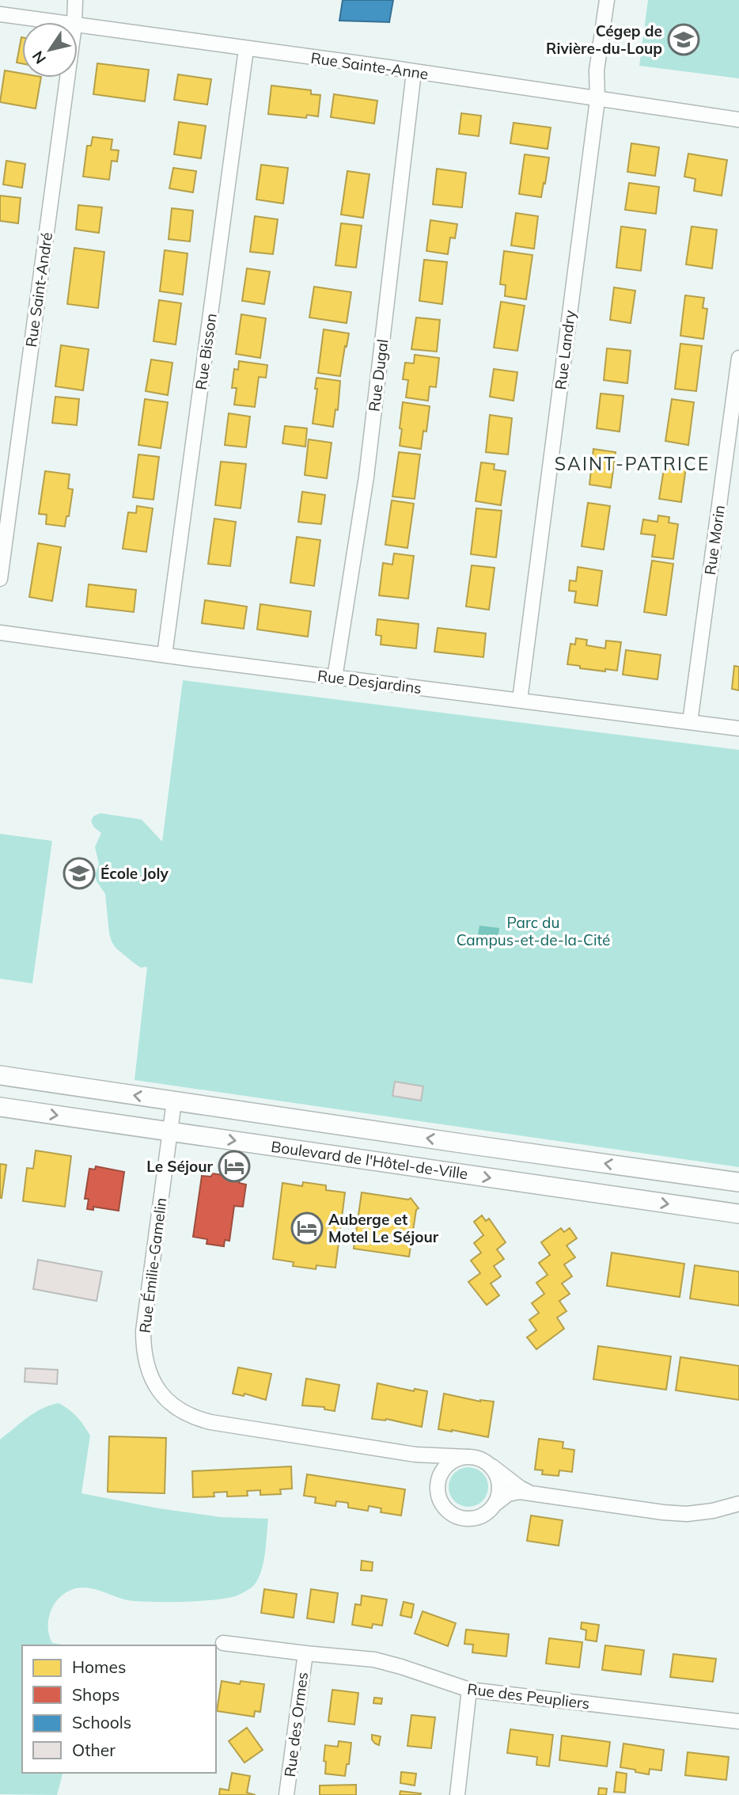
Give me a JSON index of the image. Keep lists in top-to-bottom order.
{
  "streets": {
    "main road": ["Boulevard de l'Hôtel-de-Ville"],
    "street": [
      "Rue Sainte-Anne",
      "Rue Saint-André",
      "Rue Landry",
      "Rue Bisson",
      "Rue Dugal",
      "Rue Morin",
      "Rue Desjardins",
      "Rue Émilie-Gamelin",
      "Rue des Peupliers",
      "Rue des Ormes"
    ]
  },
  "crossings": [
    ["Rue Sainte-Anne", "Rue Landry"],
    ["Rue Sainte-Anne", "Rue Bisson"],
    ["Rue Sainte-Anne", "Rue Dugal"],
    ["Rue Landry", "Rue Desjardins"],
    ["Rue Bisson", "Rue Desjardins"],
    ["Rue Dugal", "Rue Desjardins"],
    ["Rue Morin", "Rue Desjardins"],
    ["Boulevard de l'Hôtel-de-Ville", "Rue Émilie-Gamelin"],
    ["Rue des Peupliers", "Rue des Ormes"]
  ],
  "districts": ["SAINT-PATRICE"],
  "parks": ["Parc du Campus-et-de-la-Cité"],
  "places": {
    "school or university": ["Cégep de Rivière-du-Loup", "École Joly"],
    "hotel": ["Le Séjour", "Auberge et Motel Le Séjour"]
  },
  "legend": [
    "Homes",
    "Shops",
    "Schools",
    "Other"
  ],
  "north": "bottom left"
}
